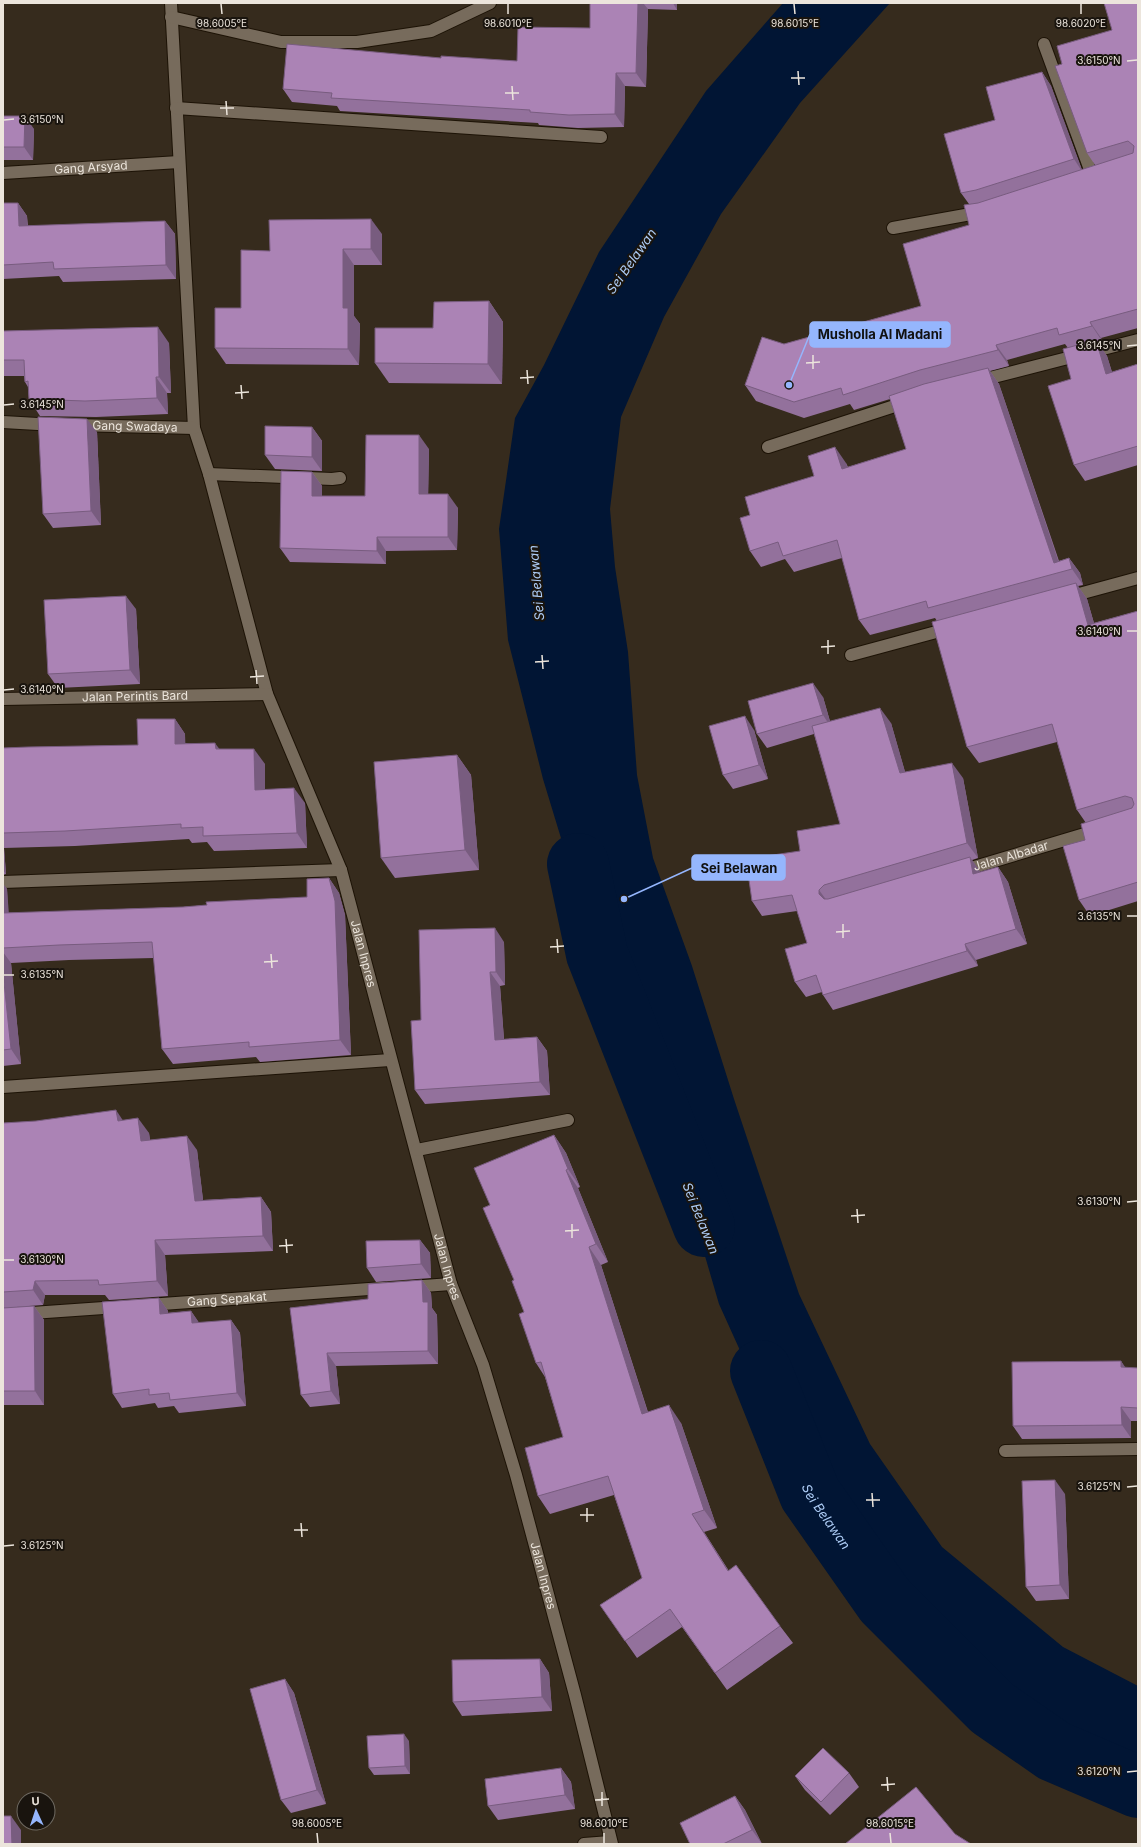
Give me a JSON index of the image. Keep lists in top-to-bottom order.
{
  "streets": {
    "street": [
      "Gang Arsyad",
      "Gang Swadaya",
      "Jalan Perintis Bard",
      "Jalan Albadar",
      "Jalan Inpres",
      "Gang Sepakat"
    ]
  },
  "crossings": [
    ["Gang Arsyad", "Jalan Inpres"],
    ["Gang Swadaya", "Jalan Inpres"],
    ["Jalan Perintis Bard", "Jalan Inpres"],
    ["Jalan Inpres", "Gang Sepakat"]
  ],
  "water": ["Sei Belawan"],
  "places": ["Musholla Al Madani", "Sei Belawan"],
  "north": "top",
  "coordinates": [
    "98.6005°E",
    "98.6010°E",
    "98.6015°E",
    "98.6020°E",
    "3.6150°N",
    "3.6145°N",
    "3.6140°N",
    "3.6135°N",
    "3.6130°N",
    "3.6125°N",
    "3.6120°N"
  ]
}
